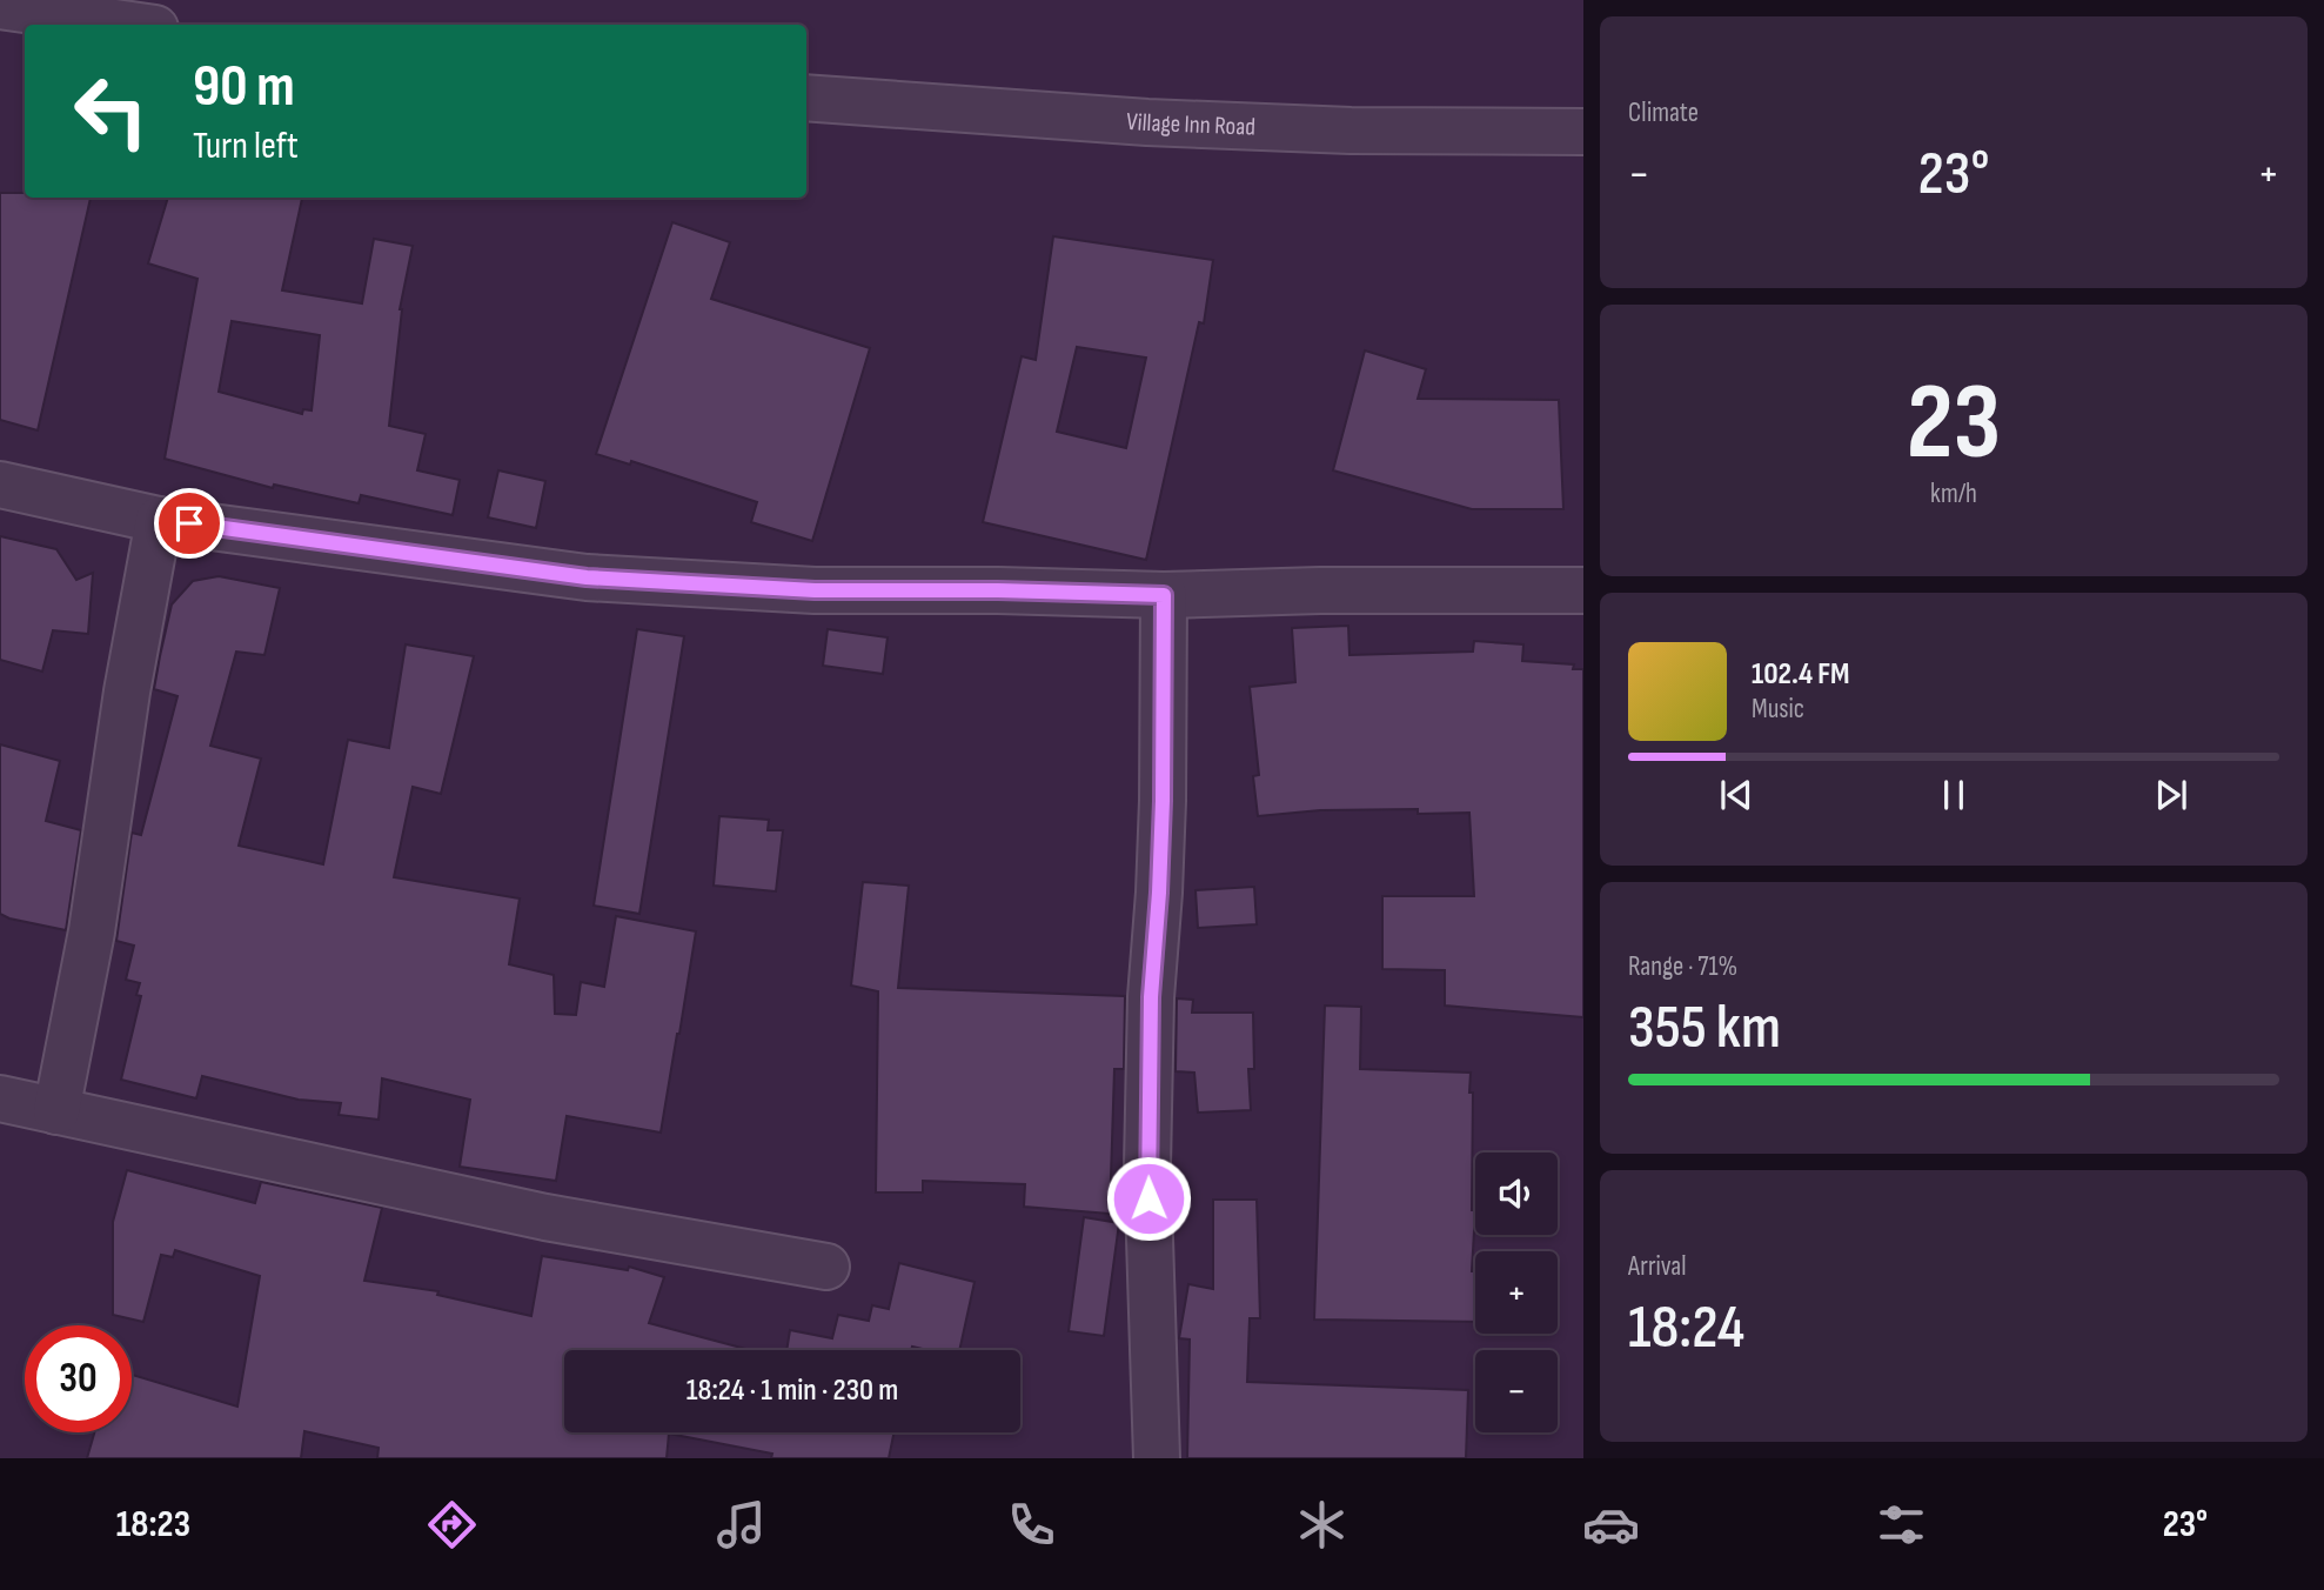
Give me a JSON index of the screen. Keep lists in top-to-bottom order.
{
  "streets": {
    "street": ["Village Inn Road"]
  },
  "page": {
    "tile": [
      "Climate",
      ["23", "km/h"],
      ["Range · 71%", "355 km"],
      ["Arrival", "18:24"]
    ],
    "turn": ["90 m", "Turn left"],
    "heat": ["−", "23°", "+"],
    "song": ["102.4 FM", "Music"],
    "map_buttons": ["+", "−"],
    "limit": "30",
    "trip": "18:24 · 1 min · 230 m",
    "tabs": ["18:23", "23°"]
  }
}
